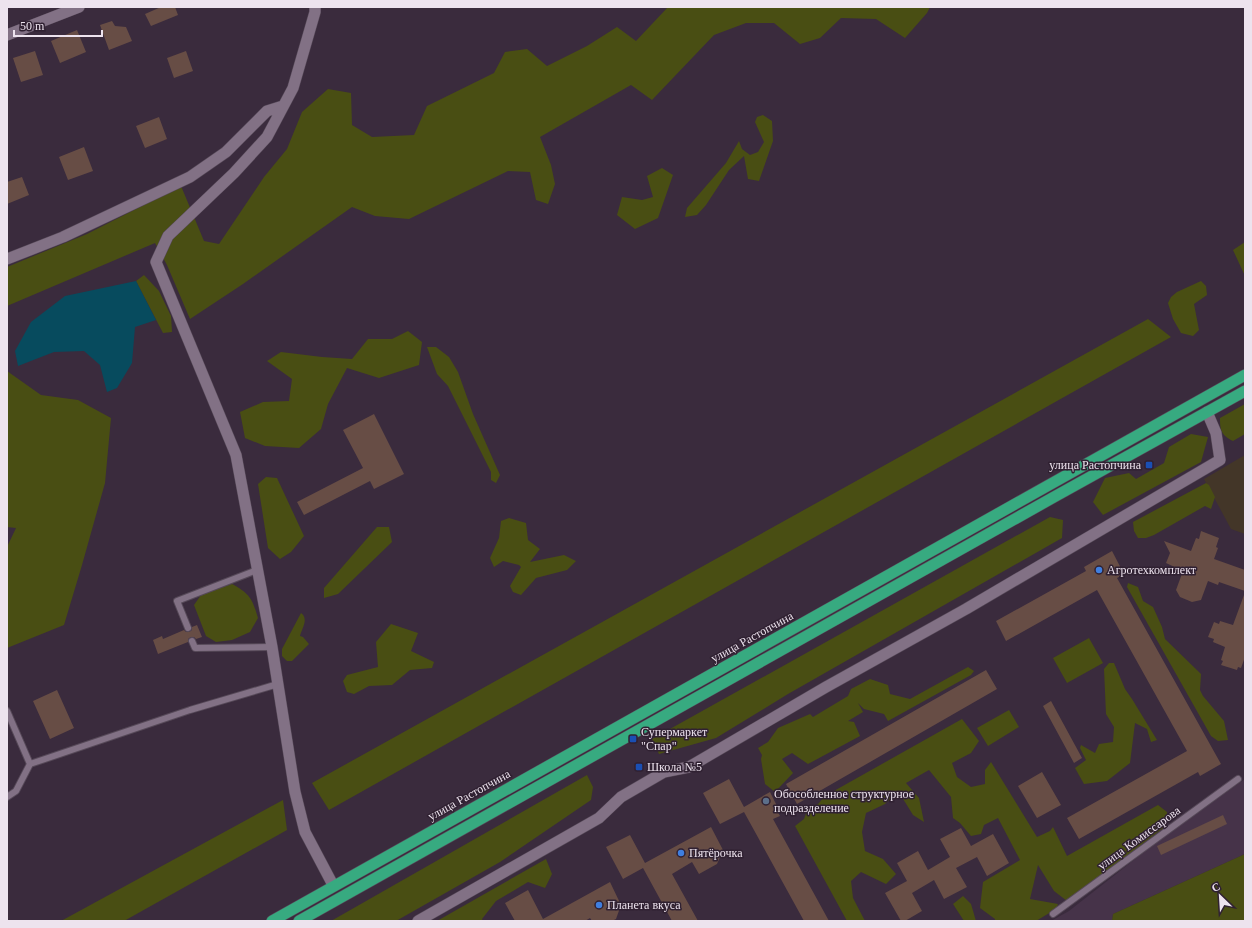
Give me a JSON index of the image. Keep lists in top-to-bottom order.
{
  "streets": {
    "highway": ["улица Растопчина"],
    "lane": ["улица Комиссарова"]
  },
  "places": {
    "transit": ["улица Растопчина", "Супермаркет \"Спар\"", "Школа №5"],
    "other": [
      "Агротехкомплект",
      "Обособленное структурное подразделение",
      "Пятёрочка",
      "Планета вкуса"
    ]
  },
  "scale_bar": "50 m",
  "north": "top left"
}
